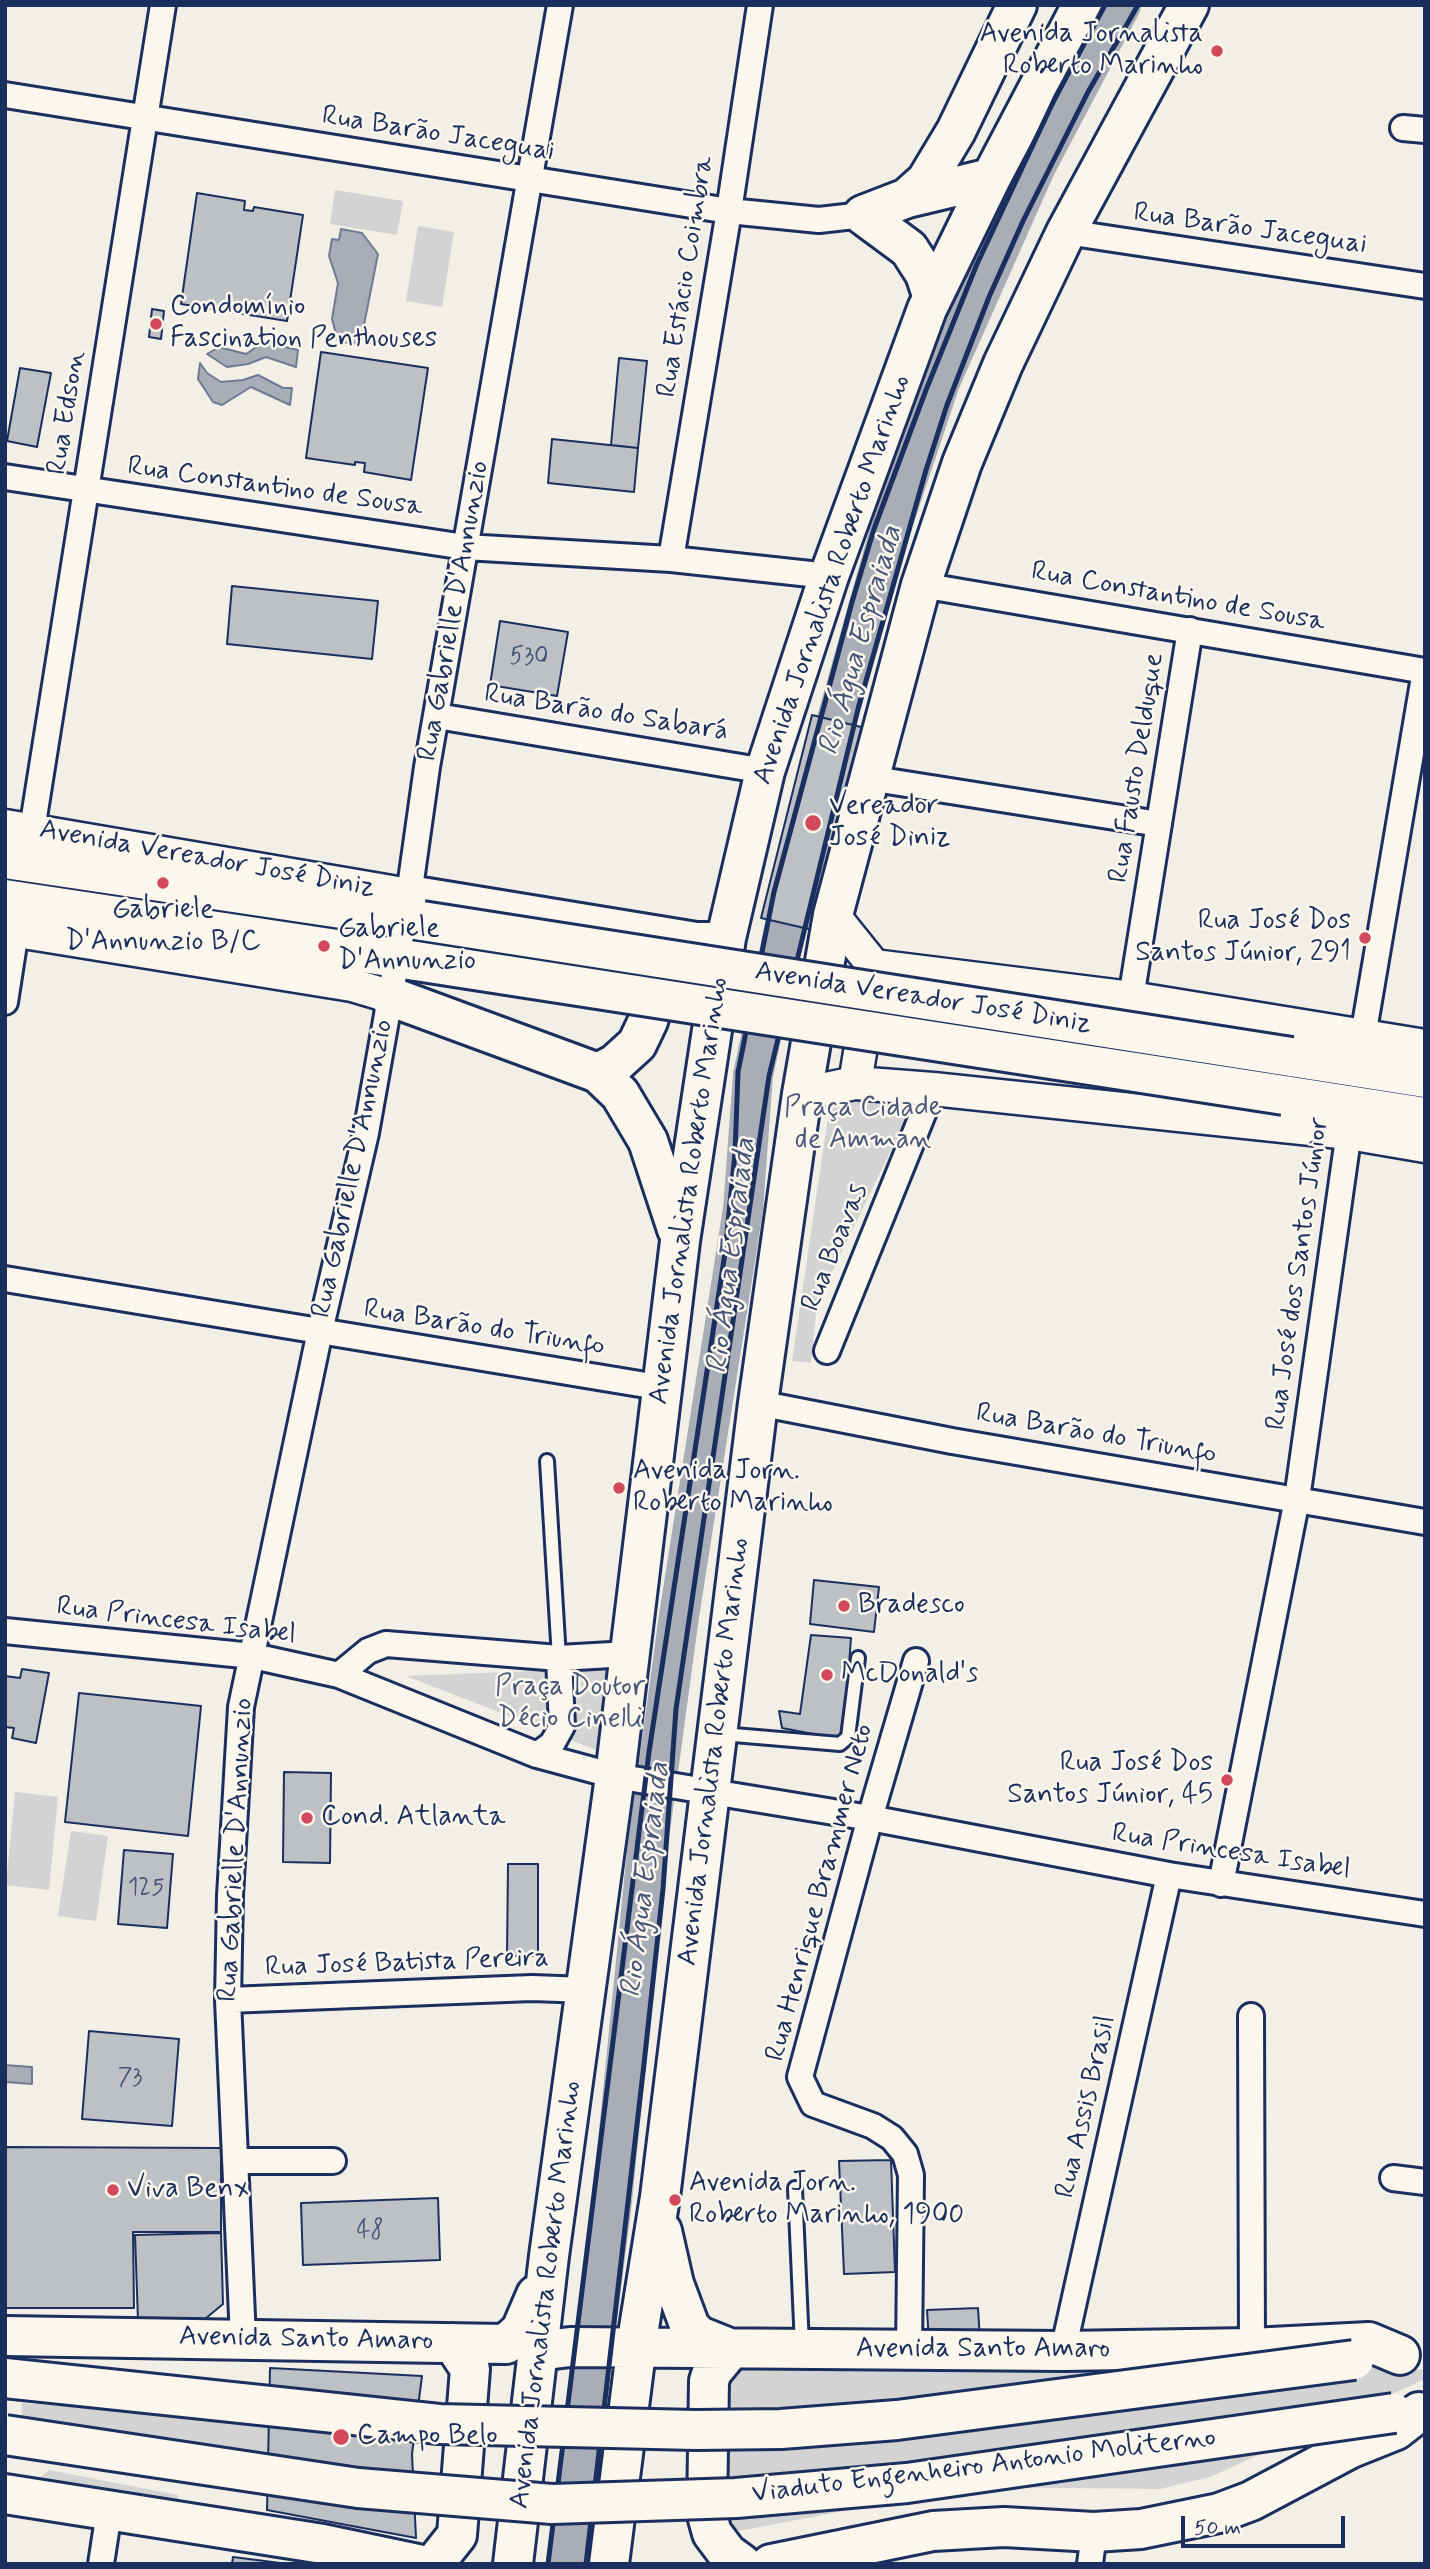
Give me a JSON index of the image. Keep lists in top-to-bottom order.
{
  "streets": {
    "main road": [
      "Avenida Jornalista Roberto Marinho",
      "Avenida Vereador José Diniz",
      "Avenida Santo Amaro",
      "Viaduto Engenheiro Antonio Moliterno"
    ],
    "street": [
      "Rua Barão Jaceguai",
      "Rua Estácio Coimbra",
      "Rua Edson",
      "Rua Constantino de Sousa",
      "Rua Gabrielle D'Annunzio",
      "Rua Barão do Sabará",
      "Rua Fausto Delduque",
      "Rua Boavas",
      "Rua José dos Santos Júnior",
      "Rua Barão do Triunfo",
      "Rua Princesa Isabel",
      "Rua Henrique Brammer Neto",
      "Rua José Batista Pereira",
      "Rua Assis Brasil"
    ]
  },
  "crossings": [
    ["Rua Barão Jaceguai", "Rua Estácio Coimbra"],
    ["Rua Barão Jaceguai", "Rua Edson"],
    ["Rua Barão Jaceguai", "Avenida Jornalista Roberto Marinho"],
    ["Rua Barão Jaceguai", "Rua Gabrielle D'Annunzio"],
    ["Rua Estácio Coimbra", "Rua Constantino de Sousa"],
    ["Rua Edson", "Rua Constantino de Sousa"],
    ["Rua Edson", "Avenida Vereador José Diniz"],
    ["Rua Constantino de Sousa", "Avenida Jornalista Roberto Marinho"],
    ["Rua Constantino de Sousa", "Rua Gabrielle D'Annunzio"],
    ["Rua Constantino de Sousa", "Rua Fausto Delduque"],
    ["Rua Constantino de Sousa", "Rua José dos Santos Júnior"],
    ["Avenida Jornalista Roberto Marinho", "Rua Barão do Sabará"],
    ["Avenida Jornalista Roberto Marinho", "Avenida Vereador José Diniz"],
    ["Avenida Jornalista Roberto Marinho", "Rua Barão do Triunfo"],
    ["Avenida Jornalista Roberto Marinho", "Rua Princesa Isabel"],
    ["Avenida Jornalista Roberto Marinho", "Rua José Batista Pereira"],
    ["Avenida Jornalista Roberto Marinho", "Avenida Santo Amaro"],
    ["Rua Gabrielle D'Annunzio", "Rua Barão do Sabará"],
    ["Rua Gabrielle D'Annunzio", "Avenida Vereador José Diniz"],
    ["Rua Gabrielle D'Annunzio", "Rua Barão do Triunfo"],
    ["Rua Gabrielle D'Annunzio", "Rua Princesa Isabel"],
    ["Rua Gabrielle D'Annunzio", "Rua José Batista Pereira"],
    ["Rua Gabrielle D'Annunzio", "Avenida Santo Amaro"],
    ["Rua Fausto Delduque", "Avenida Vereador José Diniz"],
    ["Avenida Vereador José Diniz", "Rua Boavas"],
    ["Avenida Vereador José Diniz", "Rua José dos Santos Júnior"],
    ["Rua José dos Santos Júnior", "Rua Barão do Triunfo"],
    ["Rua José dos Santos Júnior", "Rua Princesa Isabel"],
    ["Rua Princesa Isabel", "Rua Henrique Brammer Neto"],
    ["Rua Princesa Isabel", "Rua Assis Brasil"],
    ["Rua Henrique Brammer Neto", "Avenida Santo Amaro"],
    ["Rua Assis Brasil", "Avenida Santo Amaro"],
    ["Avenida Santo Amaro", "Viaduto Engenheiro Antonio Moliterno"]
  ],
  "water": ["Rio Água Espraiada"],
  "parks": ["Praça Cidade de Amman", "Praça Doutor Décio Cinelli"],
  "places": [
    "Avenida Jornalista Roberto Marinho",
    "Condomínio Fascination Penthouses",
    "Vereador José Diniz",
    "Gabriele D'Annunzio B/C",
    "Rua José Dos Santos Júnior, 291",
    "Gabriele D'Annunzio",
    "Avenida Jorn. Roberto Marinho",
    "Bradesco",
    "McDonald's",
    "Rua José Dos Santos Júnior, 45",
    "Cond. Atlanta",
    "Viva Benx",
    "Avenida Jorn. Roberto Marinho, 1900",
    "Campo Belo"
  ],
  "house_numbers": [
    "530",
    "125",
    "73",
    "48"
  ],
  "scale_bar": "50 m"
}
